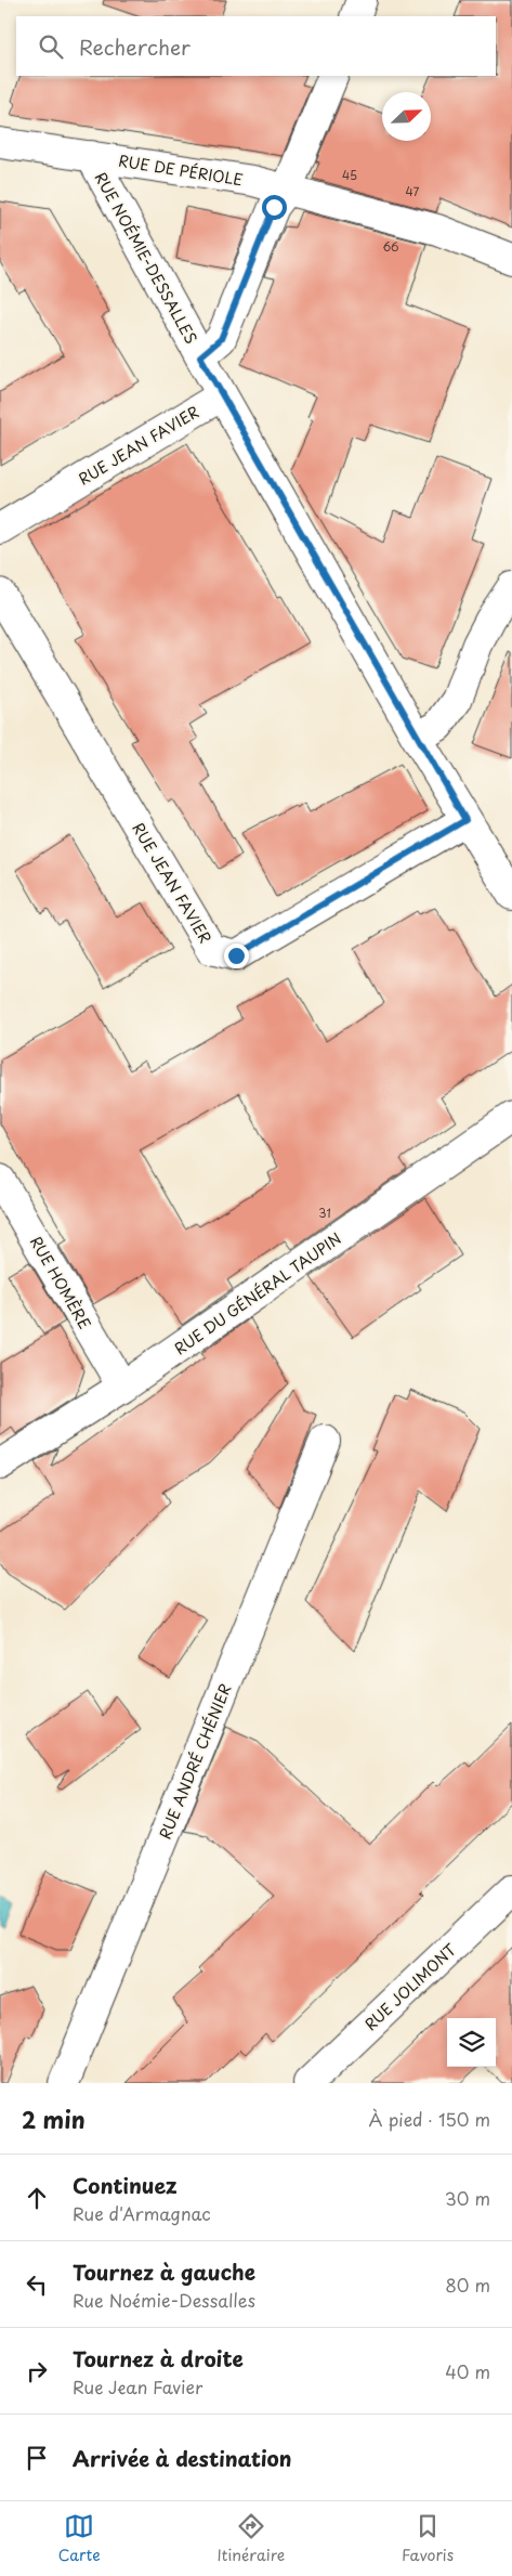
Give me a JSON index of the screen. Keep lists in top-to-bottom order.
{
  "streets": {
    "street": [
      "RUE DE PÉRIOLE",
      "RUE NOÉMIE-DESSALLES",
      "RUE JEAN FAVIER",
      "RUE HOMÈRE",
      "RUE DU GÉNÉRAL TAUPIN",
      "RUE ANDRÉ CHÉNIER",
      "RUE JOLIMONT"
    ]
  },
  "crossings": [
    ["RUE DE PÉRIOLE", "RUE NOÉMIE-DESSALLES"],
    ["RUE NOÉMIE-DESSALLES", "RUE JEAN FAVIER"],
    ["RUE HOMÈRE", "RUE DU GÉNÉRAL TAUPIN"]
  ],
  "house_numbers": [
    "45",
    "47",
    "66",
    "31"
  ],
  "north": "top right",
  "page": {
    "search": "Rechercher",
    "heading": ["2 min", "À pied · 150 m"],
    "list": [
      ["Continuez", "Rue d'Armagnac", "30 m"],
      ["Tournez à gauche", "Rue Noémie-Dessalles", "80 m"],
      ["Tournez à droite", "Rue Jean Favier", "40 m"],
      "Arrivée à destination"
    ],
    "nav": ["Carte", "Itinéraire", "Favoris"]
  }
}
